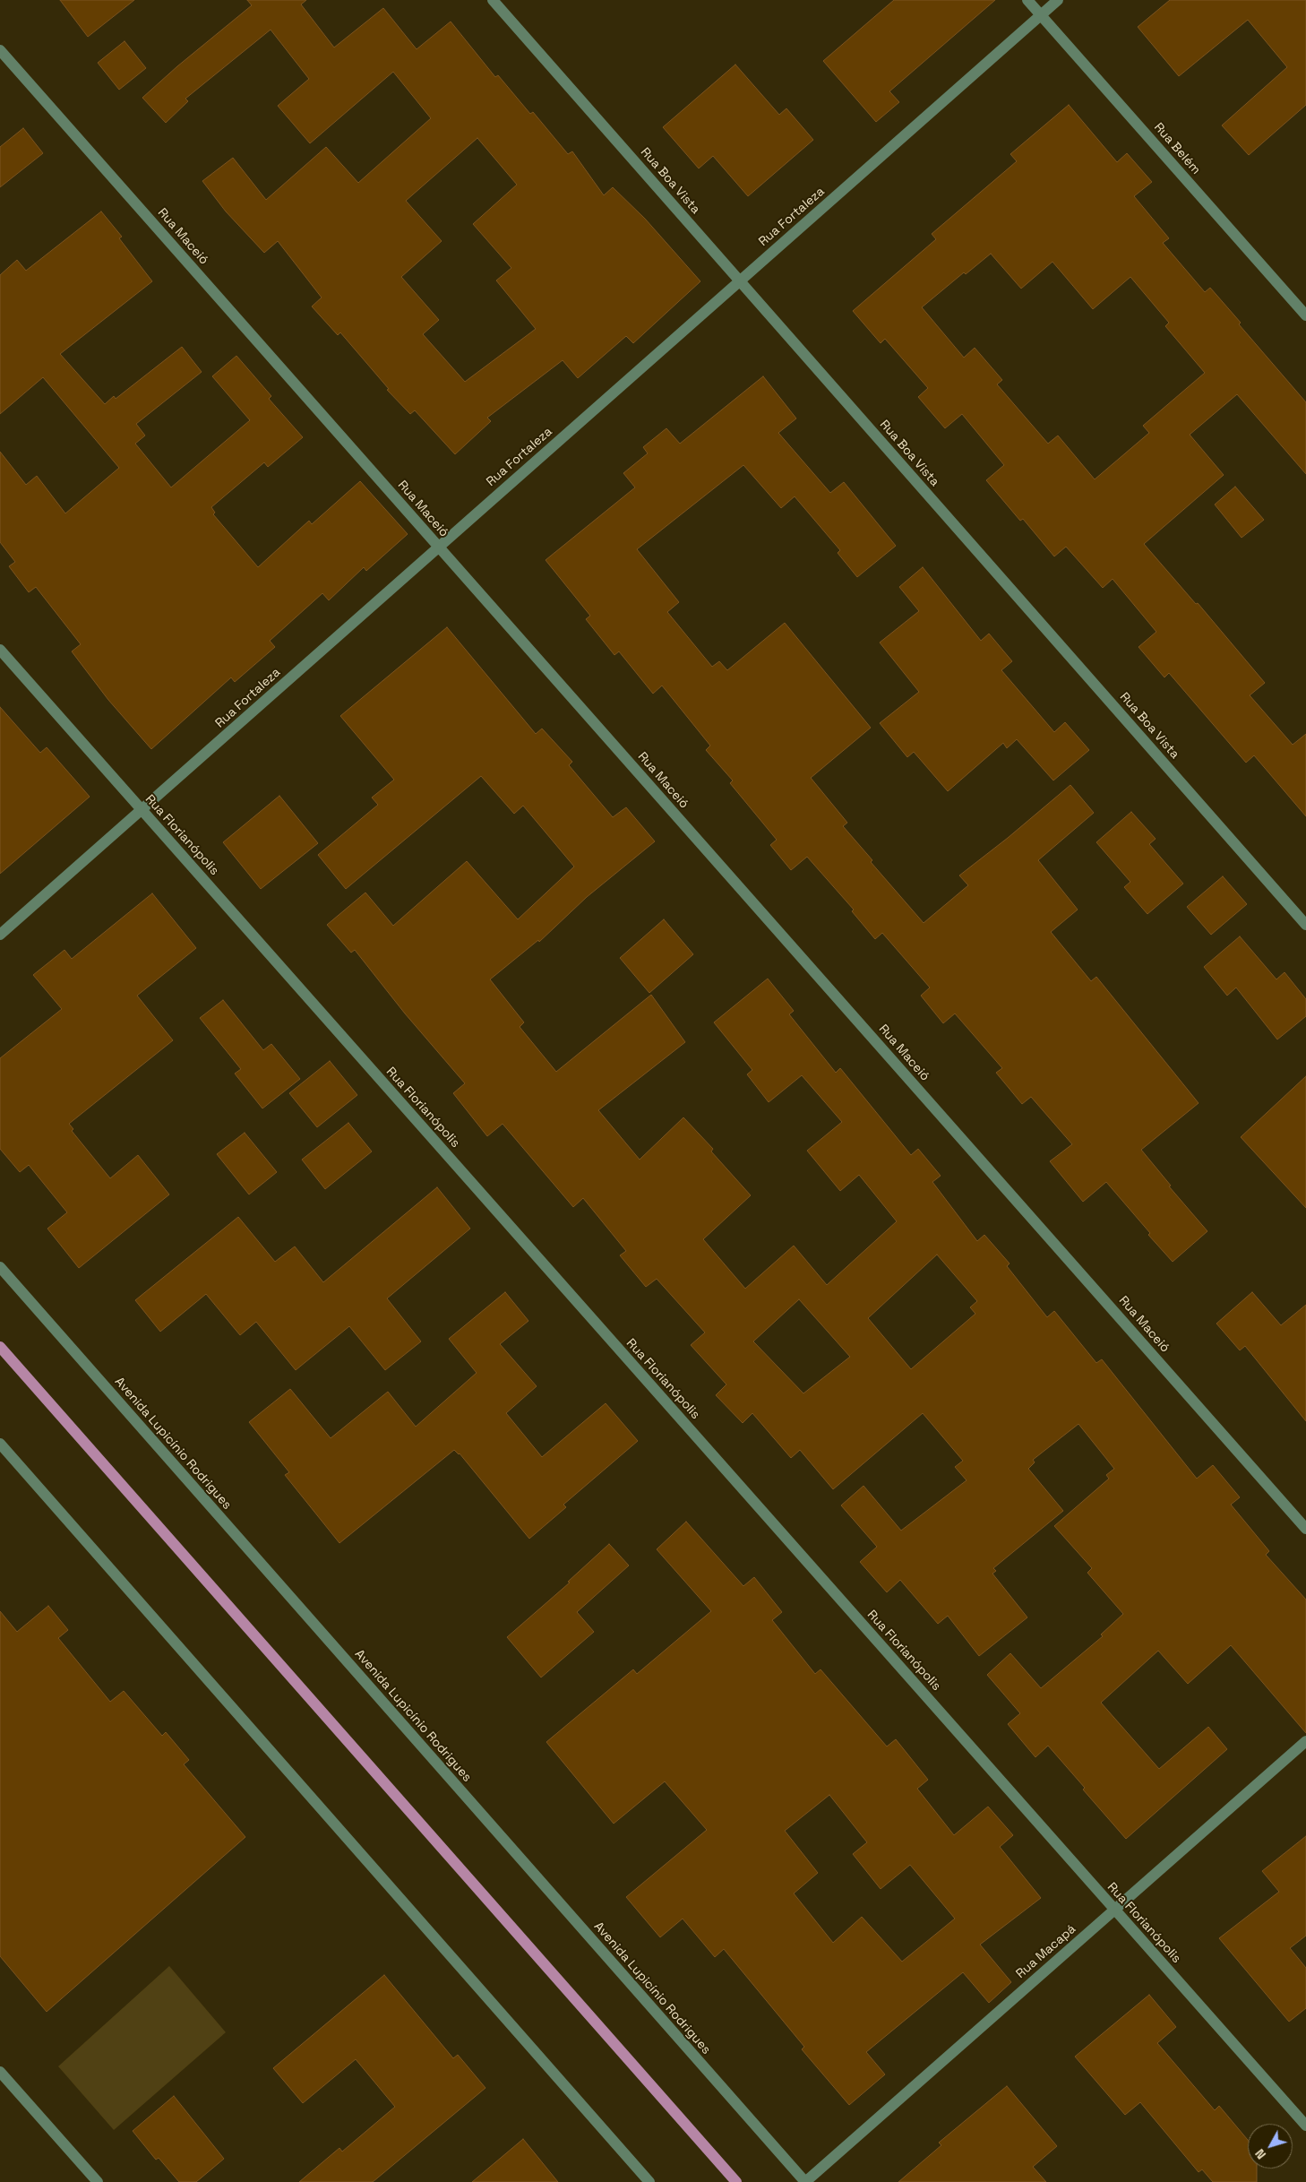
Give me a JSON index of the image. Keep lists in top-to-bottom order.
{
  "streets": {
    "street": [
      "Rua Belém",
      "Rua Boa Vista",
      "Rua Fortaleza",
      "Rua Maceió",
      "Rua Florianópolis",
      "Avenida Lupicínio Rodrigues",
      "Rua Macapá"
    ]
  },
  "crossings": [
    ["Rua Belém", "Rua Fortaleza"],
    ["Rua Boa Vista", "Rua Fortaleza"],
    ["Rua Fortaleza", "Rua Maceió"],
    ["Rua Fortaleza", "Rua Florianópolis"],
    ["Rua Florianópolis", "Rua Macapá"],
    ["Avenida Lupicínio Rodrigues", "Rua Macapá"]
  ],
  "north": "bottom left"
}
